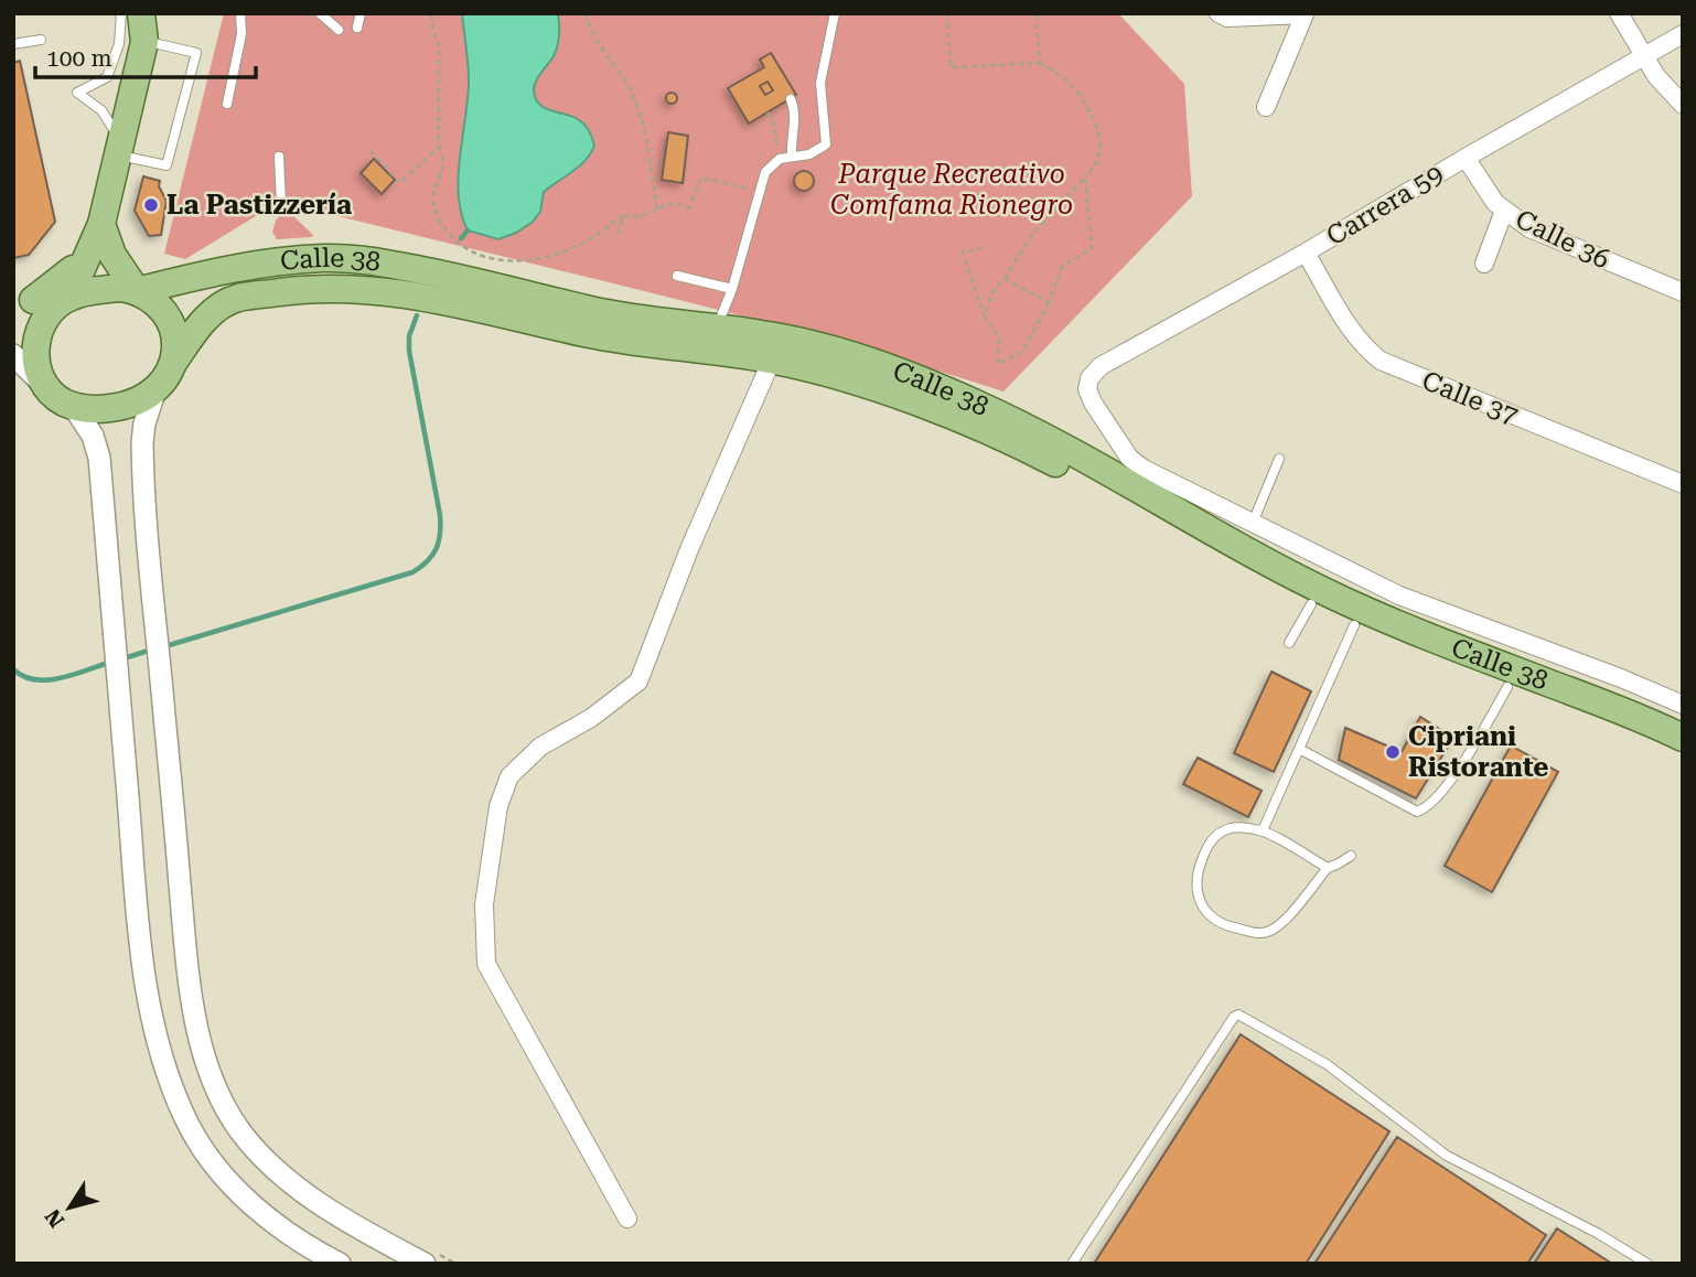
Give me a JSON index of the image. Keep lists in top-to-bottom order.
{
  "streets": {
    "main road": ["Calle 38"],
    "street": ["Carrera 59", "Calle 36", "Calle 37"]
  },
  "crossings": [
    ["Carrera 59", "Calle 36"],
    ["Carrera 59", "Calle 38"],
    ["Carrera 59", "Calle 37"]
  ],
  "parks": ["Parque Recreativo Comfama Rionegro"],
  "places": ["La Pastizzería", "Cipriani Ristorante"],
  "scale_bar": "100 m",
  "north": "bottom left"
}
